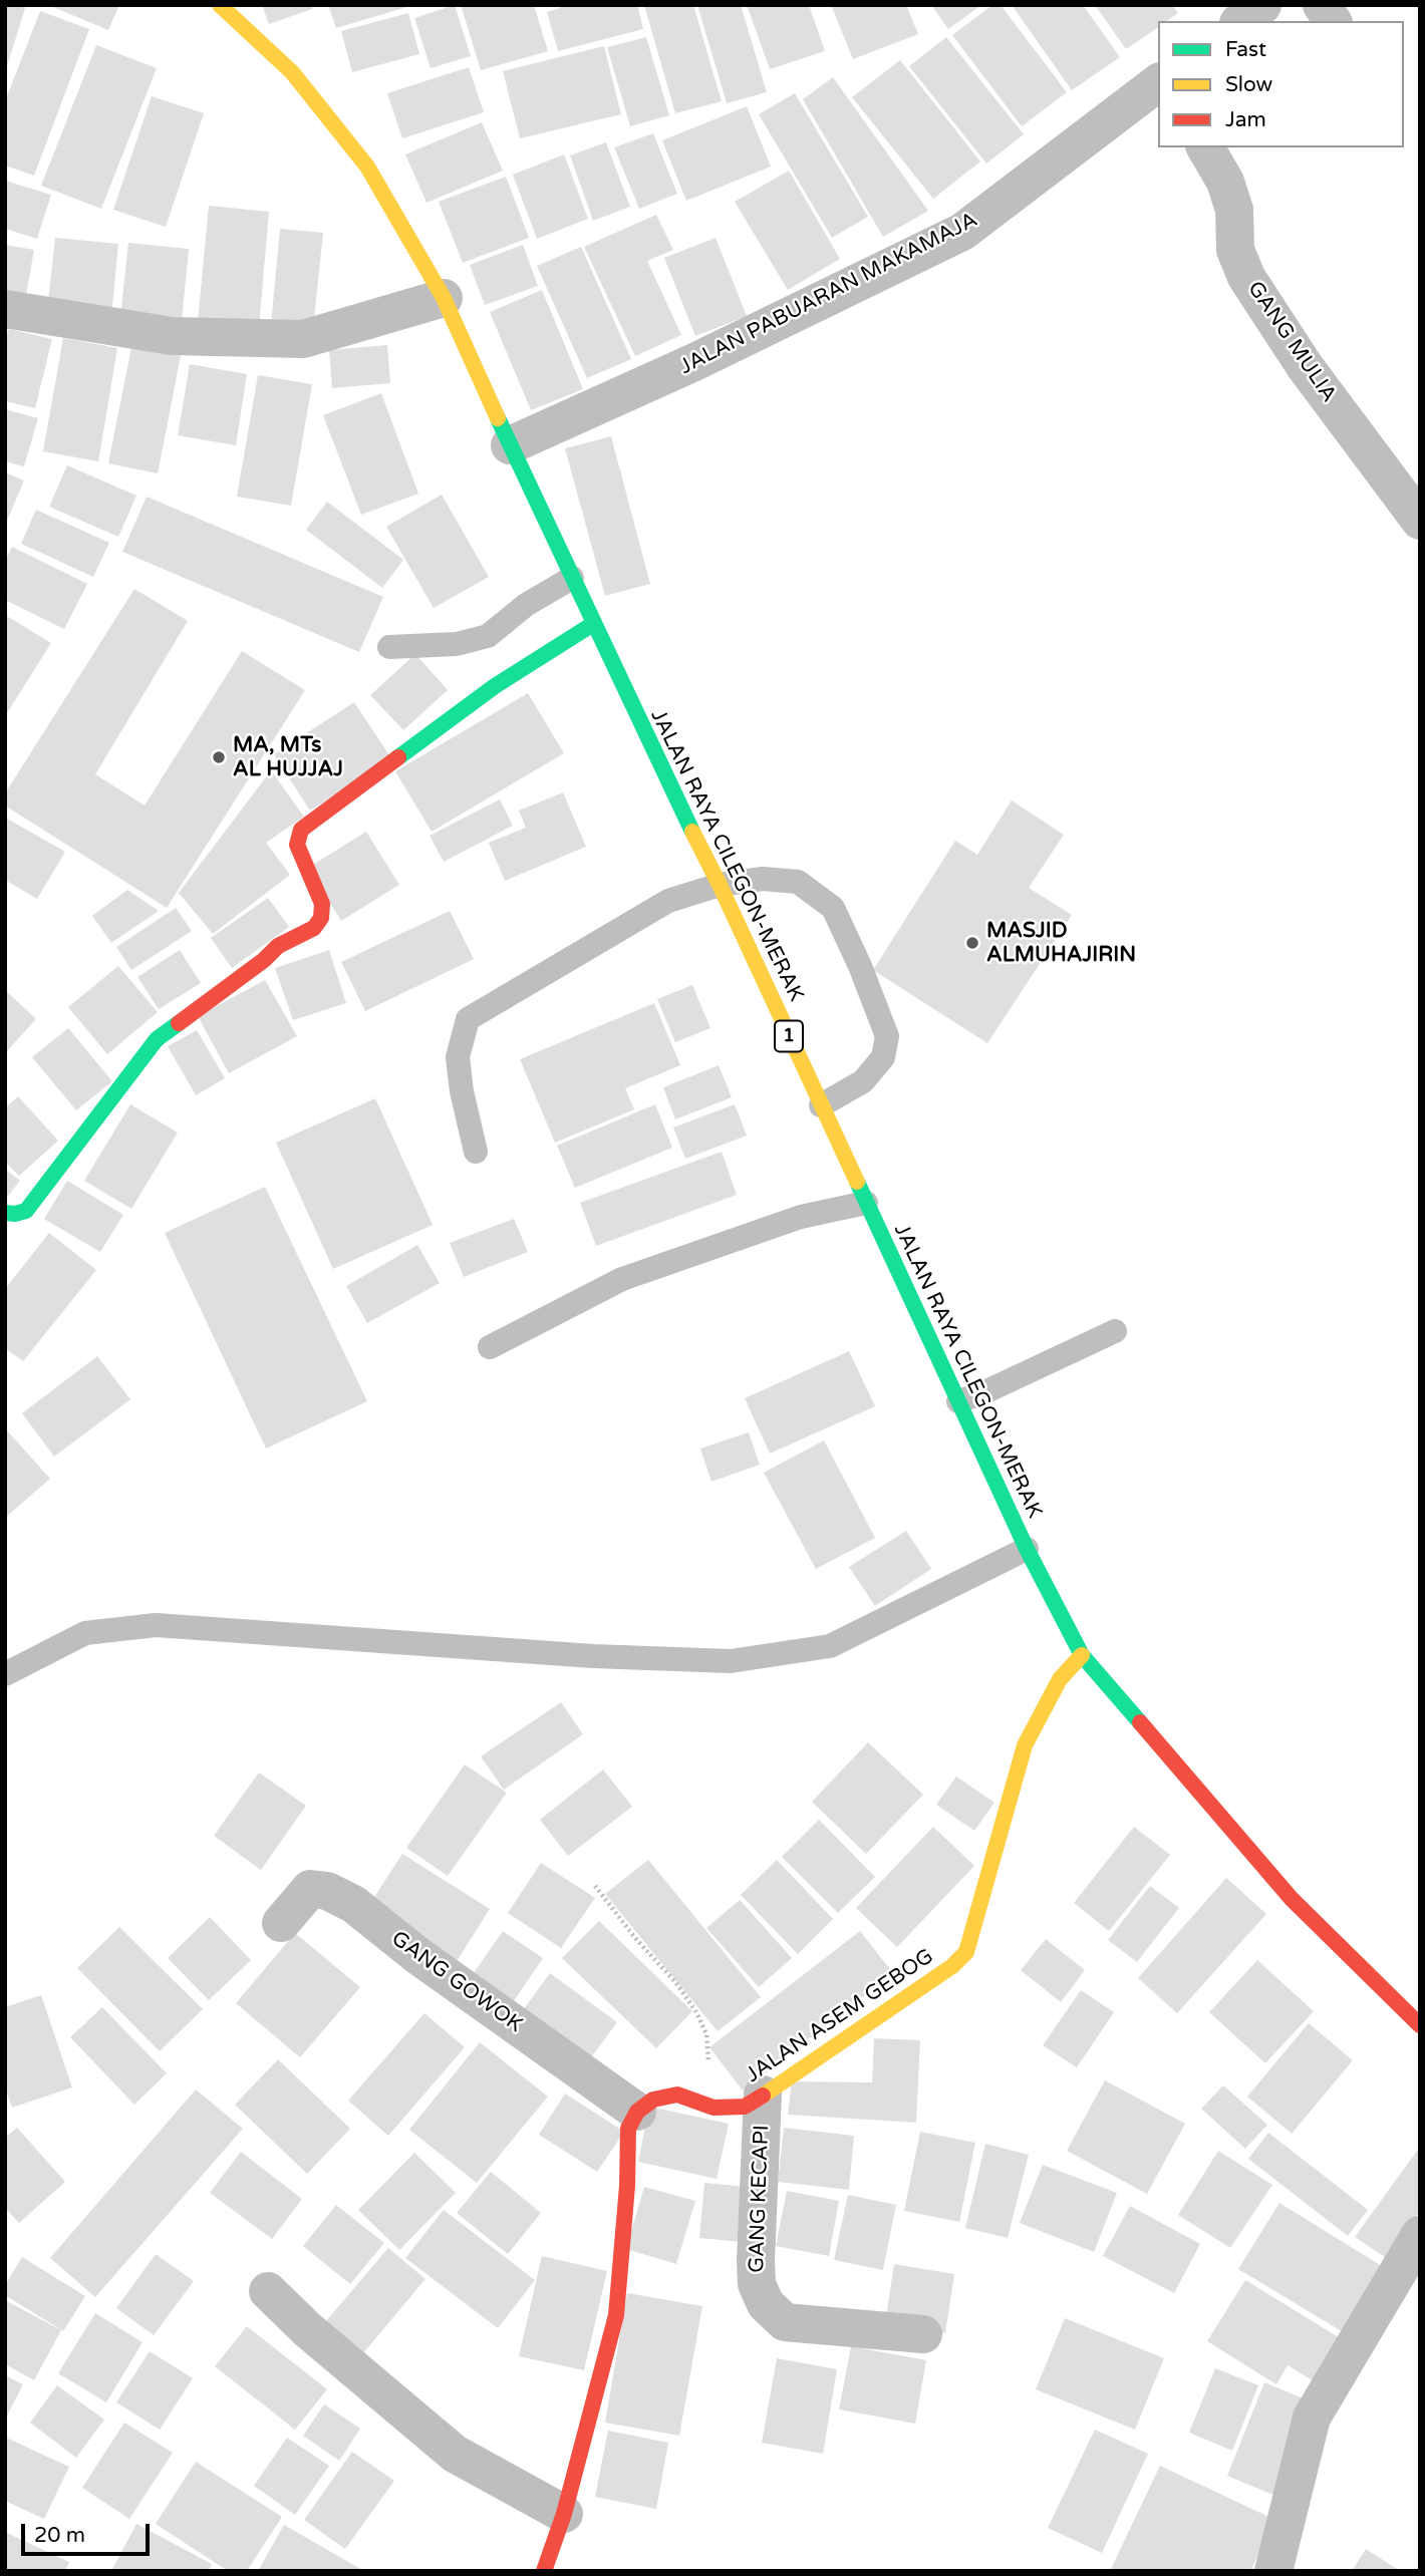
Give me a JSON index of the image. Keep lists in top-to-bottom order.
{
  "streets": {
    "main road": ["JALAN RAYA CILEGON-MERAK", "1", "JALAN ASEM GEBOG"],
    "street": [
      "JALAN PABUARAN MAKAMAJA",
      "GANG MULIA",
      "GANG GOWOK",
      "GANG KECAPI"
    ]
  },
  "crossings": [
    ["JALAN PABUARAN MAKAMAJA", "JALAN RAYA CILEGON-MERAK"],
    ["JALAN RAYA CILEGON-MERAK", "JALAN ASEM GEBOG"],
    ["GANG GOWOK", "JALAN ASEM GEBOG"],
    ["JALAN ASEM GEBOG", "GANG KECAPI"]
  ],
  "places": ["MA, MTs AL HUJJAJ", "MASJID ALMUHAJIRIN"],
  "legend": ["Fast", "Slow", "Jam"],
  "scale_bar": "20 m"
}
